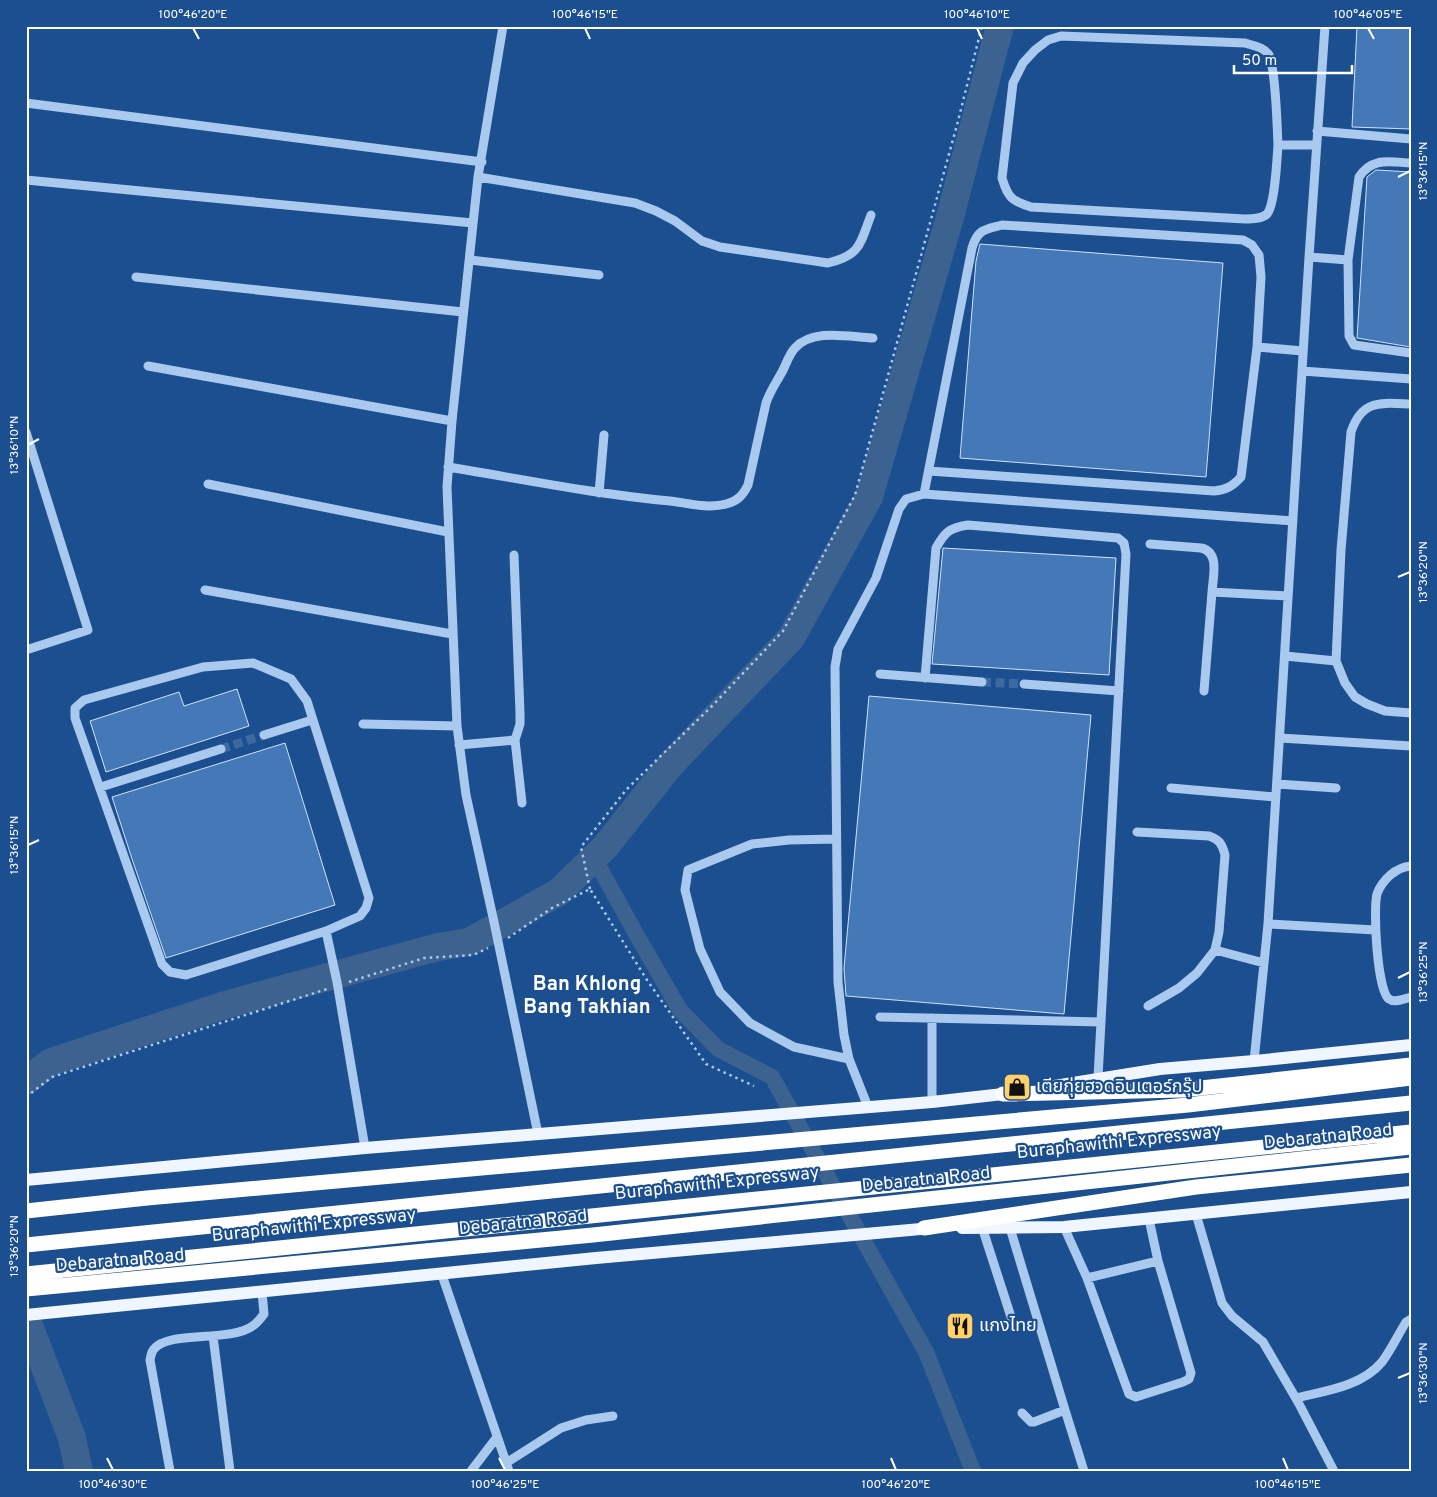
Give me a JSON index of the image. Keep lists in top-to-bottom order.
{
  "streets": {
    "highway": ["Debaratna Road", "Buraphawithi Expressway"]
  },
  "districts": ["Ban Khlong Bang Takhian"],
  "places": {
    "shop": ["เตียกุ่ยฮวดอินเตอร์กรุ๊ป"],
    "restaurant": ["แกงไทย"]
  },
  "scale_bar": "50 m",
  "coordinates": [
    "100°46'20\"E",
    "100°46'15\"E",
    "100°46'10\"E",
    "100°46'05\"E",
    "13°36'15\"N",
    "13°36'10\"N",
    "13°36'20\"N",
    "13°36'25\"N",
    "13°36'30\"N",
    "100°46'30\"E",
    "100°46'25\"E"
  ]
}
